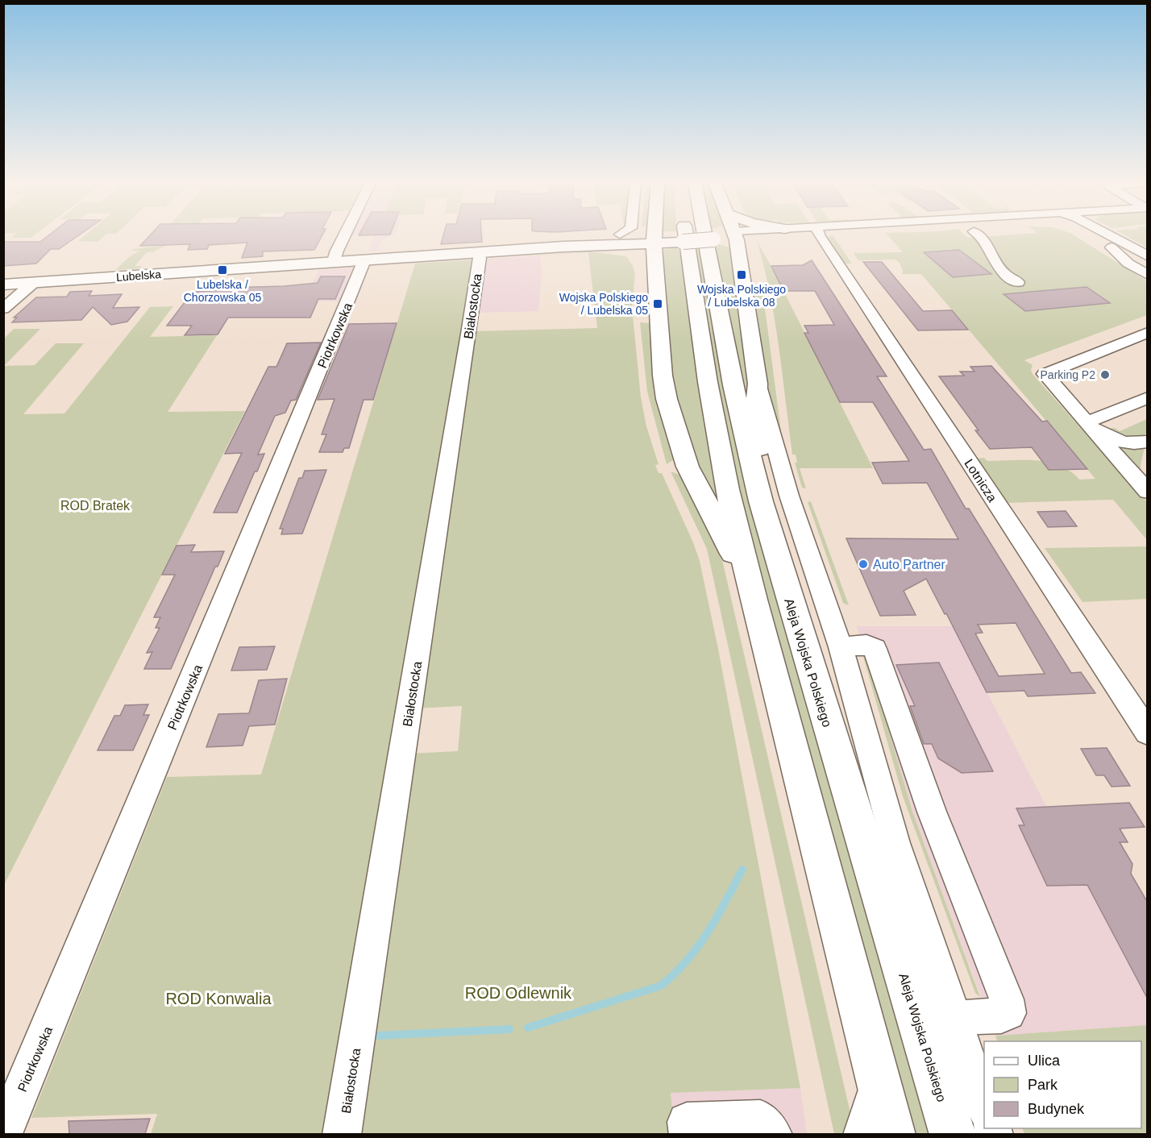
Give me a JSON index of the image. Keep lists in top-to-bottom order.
{
  "streets": {
    "main road": ["Lubelska", "Aleja Wojska Polskiego"],
    "street": ["Białostocka", "Piotrkowska", "Lotnicza"]
  },
  "crossings": [
    ["Lubelska", "Białostocka"],
    ["Lubelska", "Piotrkowska"]
  ],
  "parks": ["ROD Bratek", "ROD Odlewnik", "ROD Konwalia"],
  "places": {
    "transit": ["Lubelska / Chorzowska 05", "Wojska Polskiego / Lubelska 08", "Wojska Polskiego / Lubelska 05"],
    "other": ["Parking P2", "Auto Partner"]
  },
  "legend": ["Ulica", "Park", "Budynek"]
}
